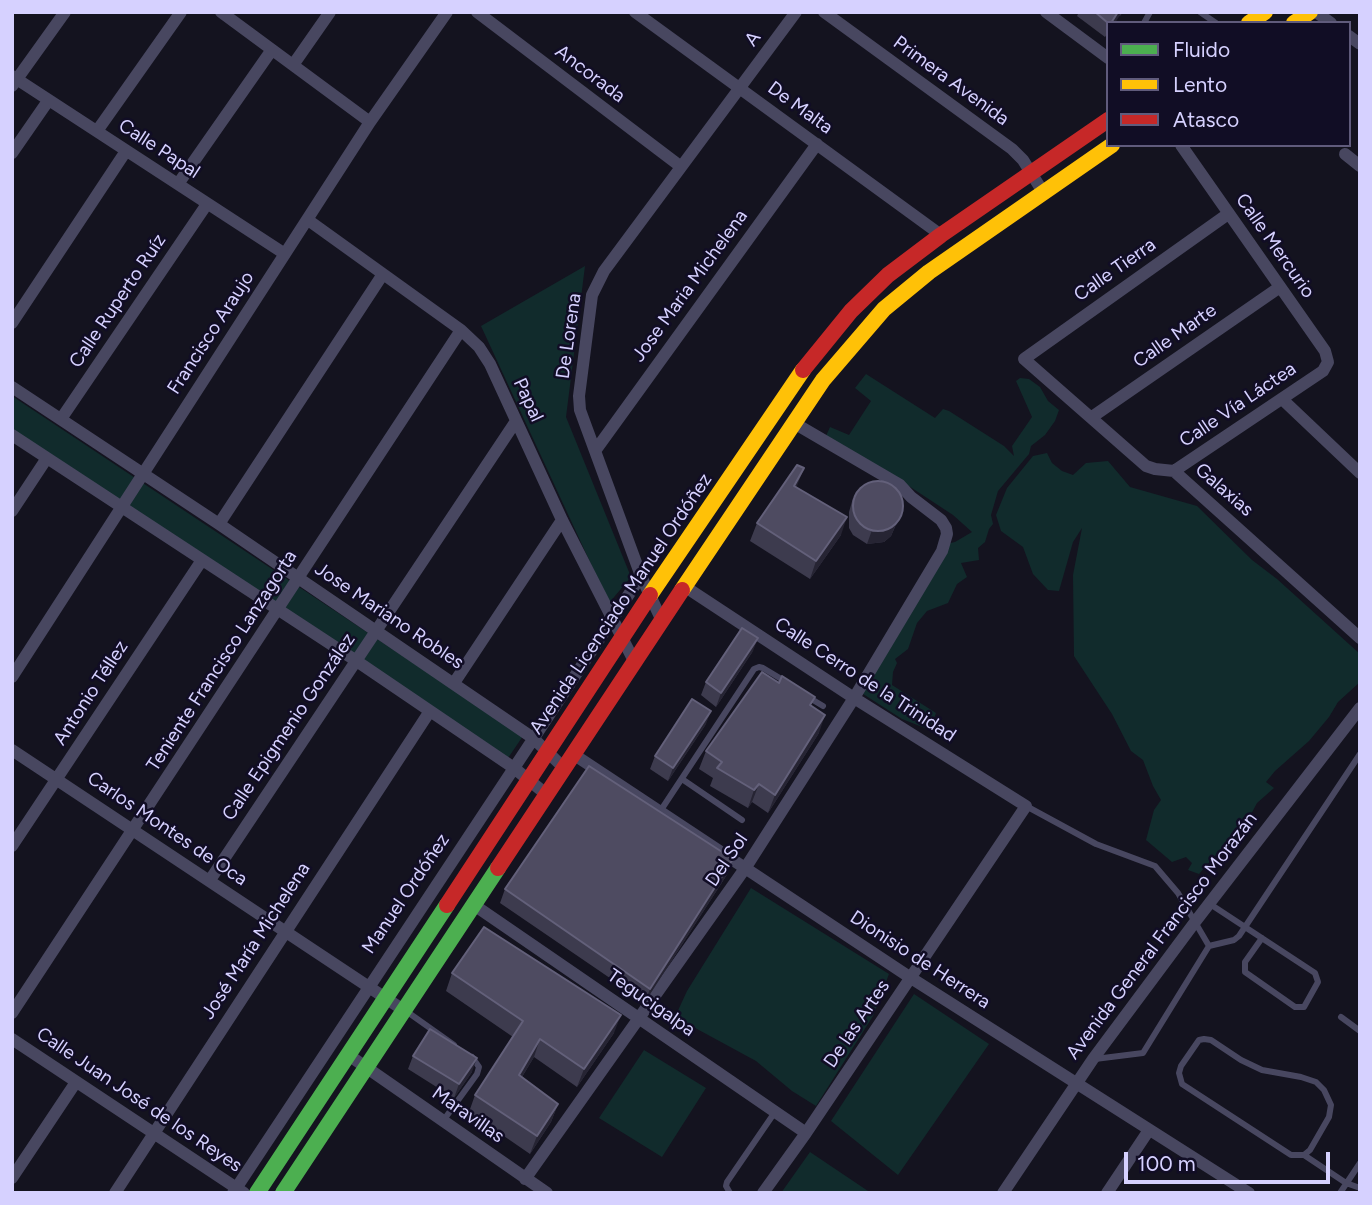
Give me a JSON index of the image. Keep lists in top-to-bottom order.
{
  "streets": {
    "main road": ["Avenida Licenciado Manuel Ordóñez"],
    "street": [
      "A",
      "Ancorada",
      "Primera Avenida",
      "De Malta",
      "Calle Papal",
      "Calle Mercurio",
      "Calle Tierra",
      "Jose Maria Michelena",
      "Calle Ruperto Ruíz",
      "Francisco Araujo",
      "De Lorena",
      "Calle Marte",
      "Papal",
      "Calle Vía Láctea",
      "Galaxias",
      "Jose Mariano Robles",
      "Teniente Francisco Lanzagorta",
      "Calle Cerro de la Trinidad",
      "Antonio Téllez",
      "Calle Epigmenio González",
      "Carlos Montes de Oca",
      "Del Sol",
      "Manuel Ordóñez",
      "Avenida General Francisco Morazán",
      "José María Michelena",
      "Dionisio de Herrera",
      "Tegucigalpa",
      "De las Artes",
      "Calle Juan José de los Reyes",
      "Maravillas"
    ]
  },
  "crossings": [
    ["A", "De Malta"],
    ["A", "De Lorena"],
    ["Ancorada", "De Lorena"],
    ["Primera Avenida", "Avenida Licenciado Manuel Ordóñez"],
    ["De Malta", "Jose Maria Michelena"],
    ["De Malta", "De Lorena"],
    ["De Malta", "Avenida Licenciado Manuel Ordóñez"],
    ["Calle Papal", "Calle Ruperto Ruíz"],
    ["Calle Papal", "Francisco Araujo"],
    ["Calle Mercurio", "Calle Tierra"],
    ["Calle Mercurio", "Calle Marte"],
    ["Calle Mercurio", "Calle Vía Láctea"],
    ["Calle Tierra", "Galaxias"],
    ["Jose Maria Michelena", "De Lorena"],
    ["Calle Ruperto Ruíz", "Jose Mariano Robles"],
    ["Francisco Araujo", "Papal"],
    ["Francisco Araujo", "Jose Mariano Robles"],
    ["De Lorena", "Avenida Licenciado Manuel Ordóñez"],
    ["De Lorena", "Manuel Ordóñez"],
    ["Calle Marte", "Galaxias"],
    ["Papal", "Avenida Licenciado Manuel Ordóñez"],
    ["Papal", "Teniente Francisco Lanzagorta"],
    ["Papal", "Calle Epigmenio González"],
    ["Papal", "Manuel Ordóñez"],
    ["Calle Vía Láctea", "Galaxias"],
    ["Avenida Licenciado Manuel Ordóñez", "Jose Mariano Robles"],
    ["Avenida Licenciado Manuel Ordóñez", "Carlos Montes de Oca"],
    ["Avenida Licenciado Manuel Ordóñez", "Maravillas"],
    ["Jose Mariano Robles", "Teniente Francisco Lanzagorta"],
    ["Jose Mariano Robles", "Calle Epigmenio González"],
    ["Jose Mariano Robles", "Manuel Ordóñez"],
    ["Jose Mariano Robles", "Dionisio de Herrera"],
    ["Teniente Francisco Lanzagorta", "Carlos Montes de Oca"],
    ["Calle Cerro de la Trinidad", "Del Sol"],
    ["Calle Cerro de la Trinidad", "De las Artes"],
    ["Antonio Téllez", "Carlos Montes de Oca"],
    ["Calle Epigmenio González", "Carlos Montes de Oca"],
    ["Carlos Montes de Oca", "Manuel Ordóñez"],
    ["Carlos Montes de Oca", "José María Michelena"],
    ["Del Sol", "Dionisio de Herrera"],
    ["Del Sol", "Tegucigalpa"],
    ["Del Sol", "Maravillas"],
    ["Manuel Ordóñez", "Calle Juan José de los Reyes"],
    ["Avenida General Francisco Morazán", "Dionisio de Herrera"],
    ["José María Michelena", "Calle Juan José de los Reyes"],
    ["Dionisio de Herrera", "De las Artes"],
    ["Tegucigalpa", "De las Artes"]
  ],
  "legend": ["Fluido", "Lento", "Atasco"],
  "scale_bar": "100 m"
}
